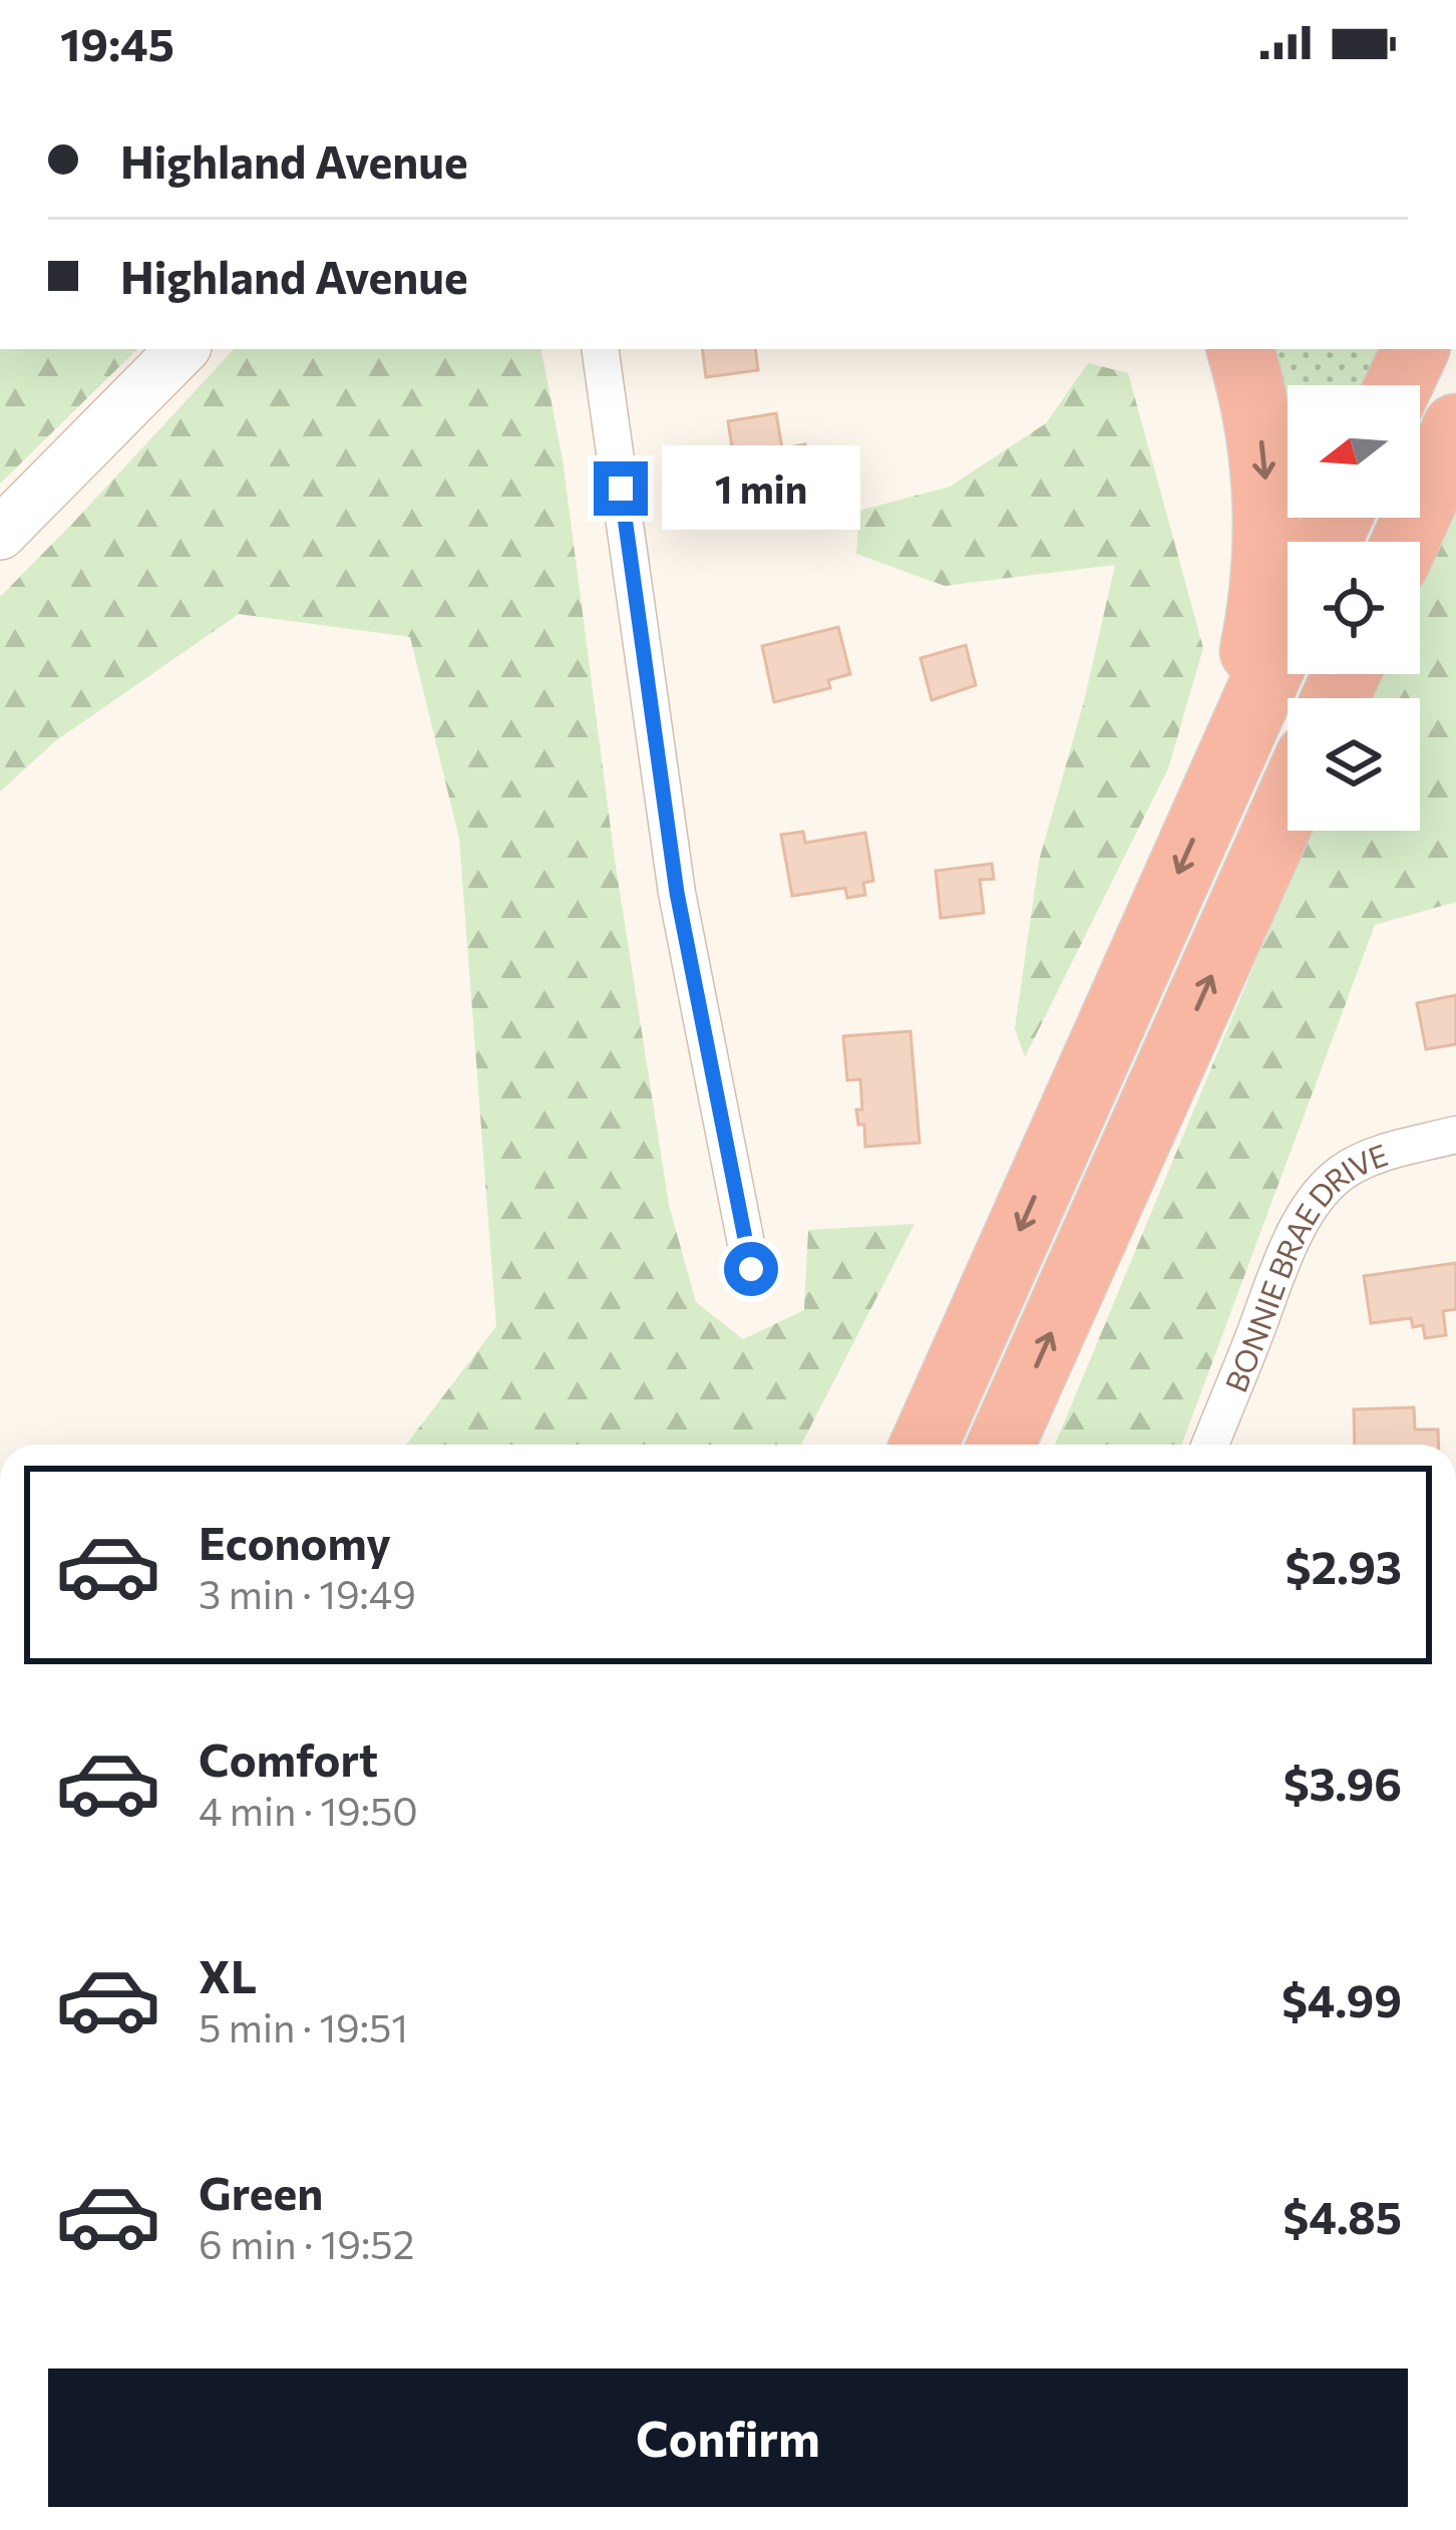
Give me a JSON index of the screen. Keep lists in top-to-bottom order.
{
  "streets": {
    "street": ["BONNIE BRAE DRIVE"]
  },
  "north": "left",
  "page": {
    "status": "19:45",
    "banner": ["Highland Avenue", "Highland Avenue"],
    "bubble": "1 min",
    "list": [
      {
        "name": "Economy",
        "note": "3 min · 19:49",
        "value": "$2.93"
      },
      {
        "name": "Comfort",
        "note": "4 min · 19:50",
        "value": "$3.96"
      },
      {
        "name": "XL",
        "note": "5 min · 19:51",
        "value": "$4.99"
      },
      {
        "name": "Green",
        "note": "6 min · 19:52",
        "value": "$4.85"
      }
    ],
    "buttons": "Confirm"
  }
}
